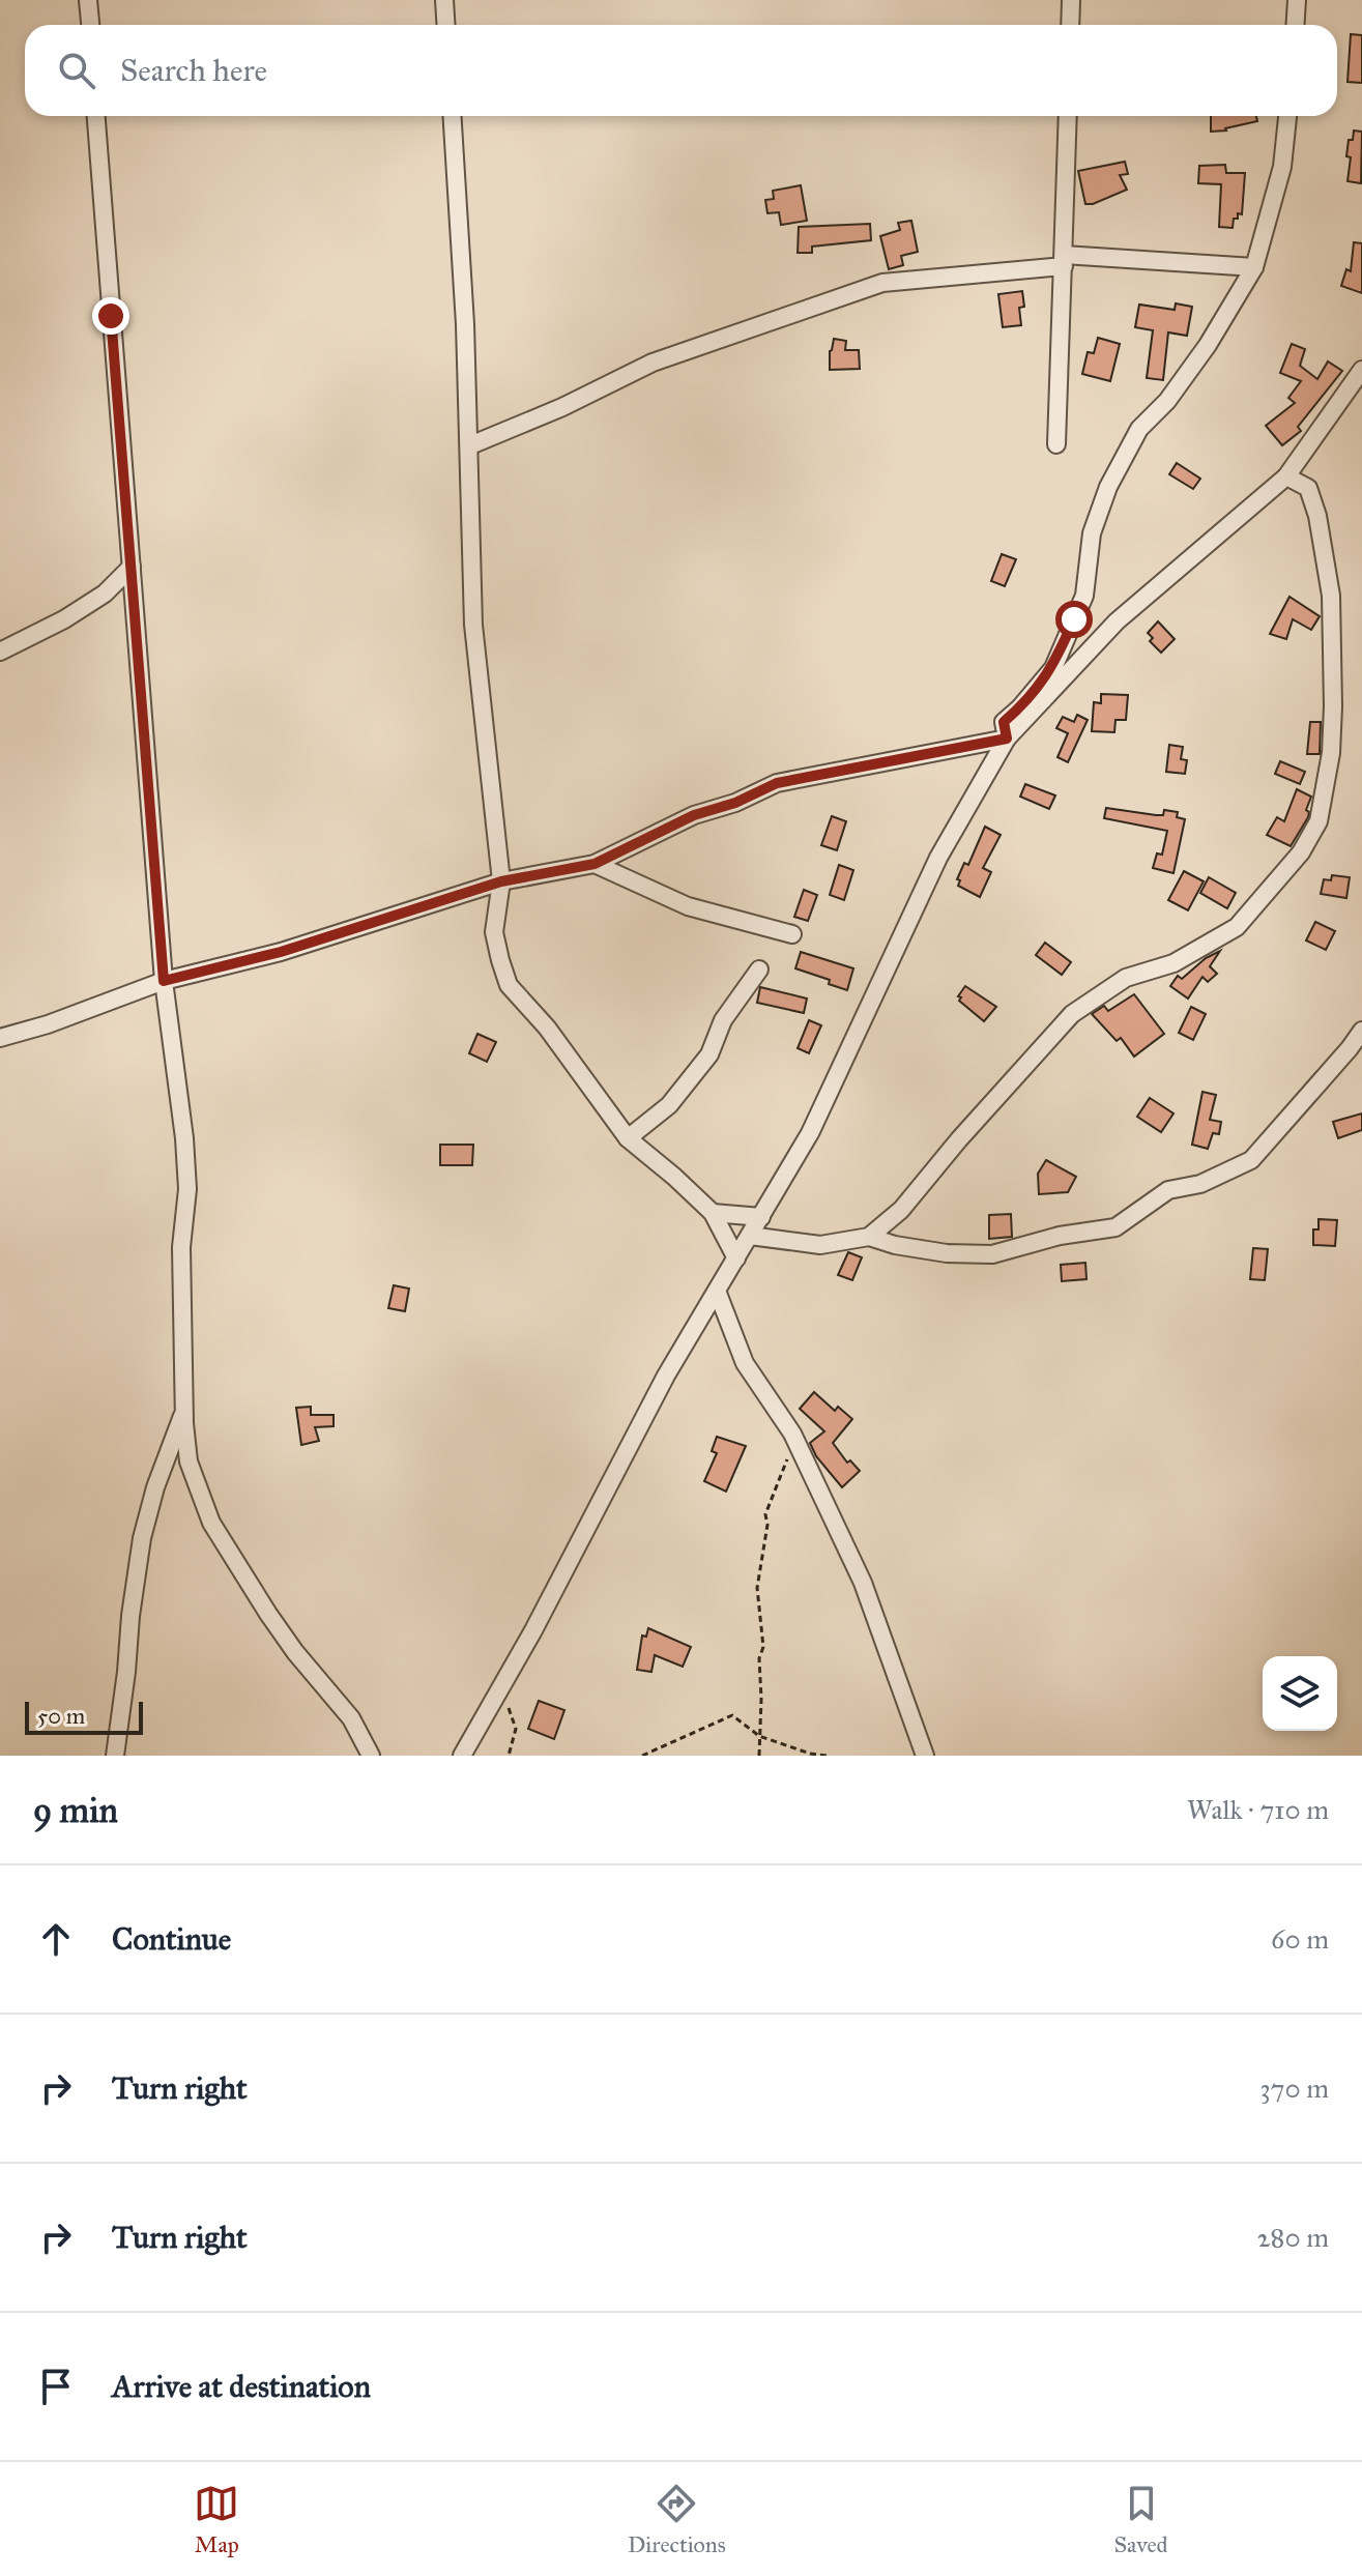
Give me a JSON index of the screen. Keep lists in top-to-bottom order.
{
  "scale_bar": "50 m",
  "page": {
    "search": "Search here",
    "scale": "50 m",
    "heading": ["9 min", "Walk · 710 m"],
    "list": [
      ["Continue", "60 m"],
      ["Turn right", "370 m"],
      ["Turn right", "280 m"],
      "Arrive at destination"
    ],
    "nav": ["Map", "Directions", "Saved"]
  }
}
